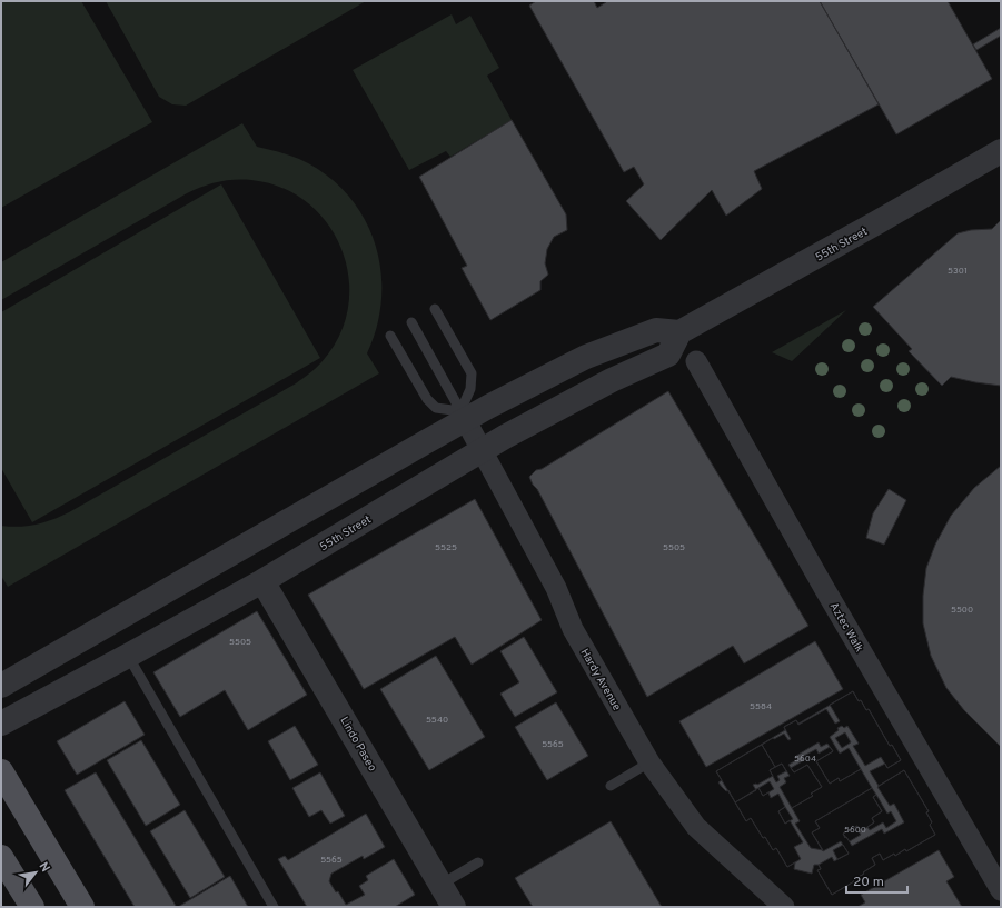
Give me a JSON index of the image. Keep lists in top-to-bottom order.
{
  "streets": {
    "street": [
      "55th Street",
      "Aztec Walk",
      "Hardy Avenue",
      "Lindo Paseo"
    ]
  },
  "crossings": [
    ["55th Street", "Hardy Avenue"],
    ["55th Street", "Lindo Paseo"]
  ],
  "house_numbers": [
    "5301",
    "5525",
    "5505",
    "5500",
    "5505",
    "5584",
    "5540",
    "5565",
    "5604",
    "5600",
    "5565"
  ],
  "scale_bar": "20 m",
  "north": "top right"
}
